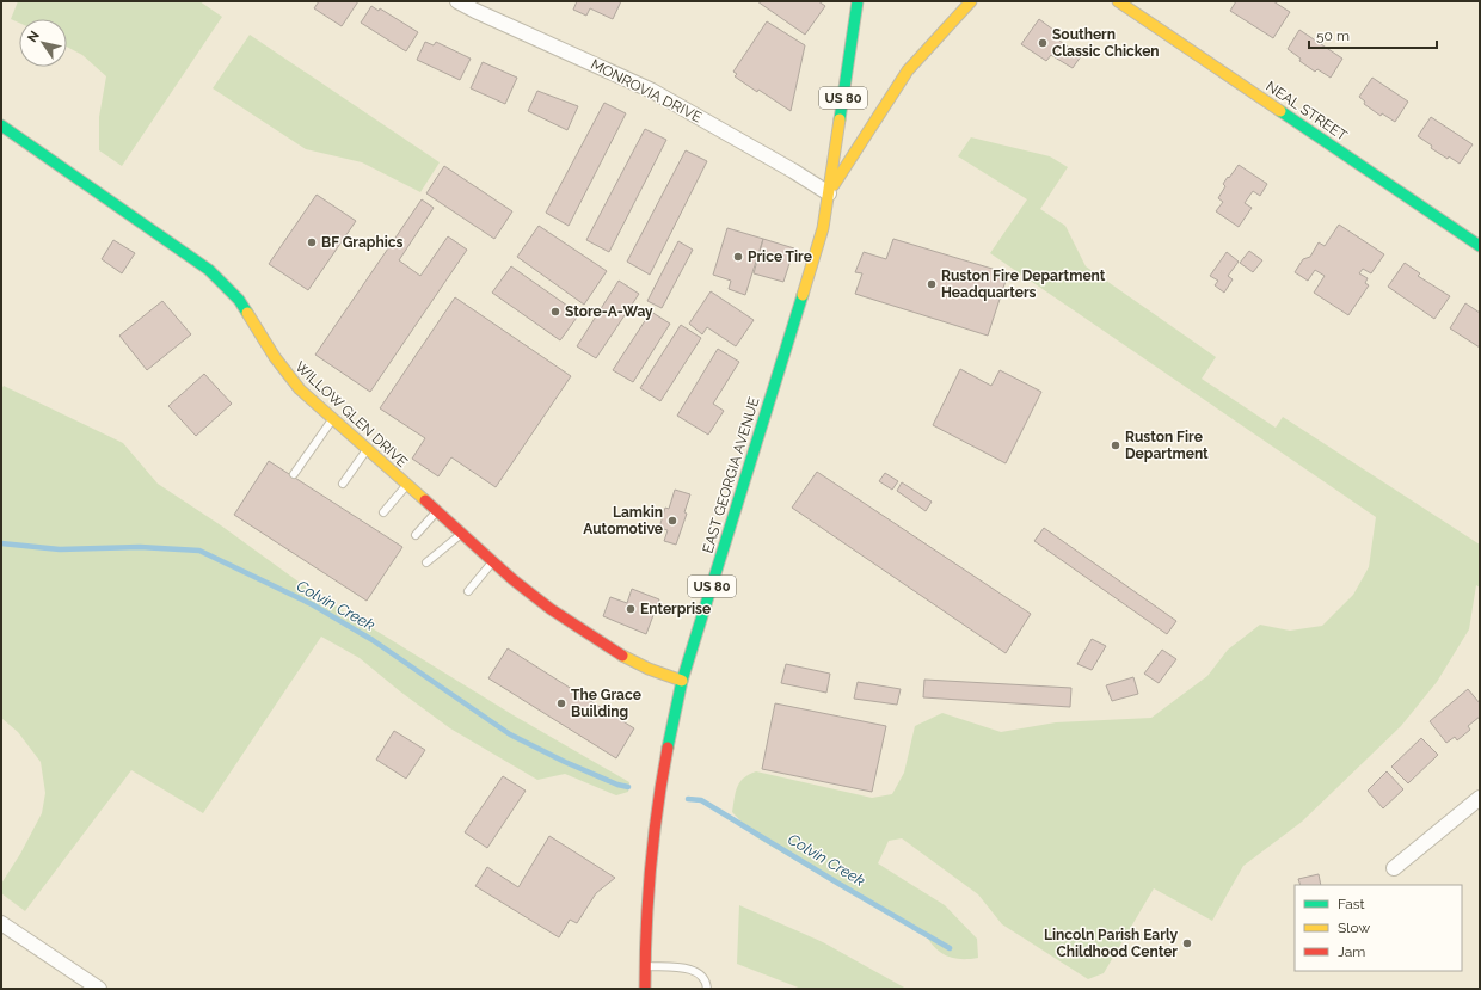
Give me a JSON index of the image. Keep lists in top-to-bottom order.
{
  "streets": {
    "street": [
      "MONROVIA DRIVE",
      "US 80",
      "NEAL STREET",
      "WILLOW GLEN DRIVE",
      "EAST GEORGIA AVENUE"
    ]
  },
  "crossings": [
    ["MONROVIA DRIVE", "EAST GEORGIA AVENUE"],
    ["WILLOW GLEN DRIVE", "EAST GEORGIA AVENUE"]
  ],
  "water": ["Colvin Creek"],
  "places": [
    "Southern Classic Chicken",
    "BF Graphics",
    "Price Tire",
    "Ruston Fire Department Headquarters",
    "Store-A-Way",
    "Ruston Fire Department",
    "Lamkin Automotive",
    "Enterprise",
    "The Grace Building",
    "Lincoln Parish Early Childhood Center"
  ],
  "legend": ["Fast", "Slow", "Jam"],
  "scale_bar": "50 m",
  "north": "top left"
}
